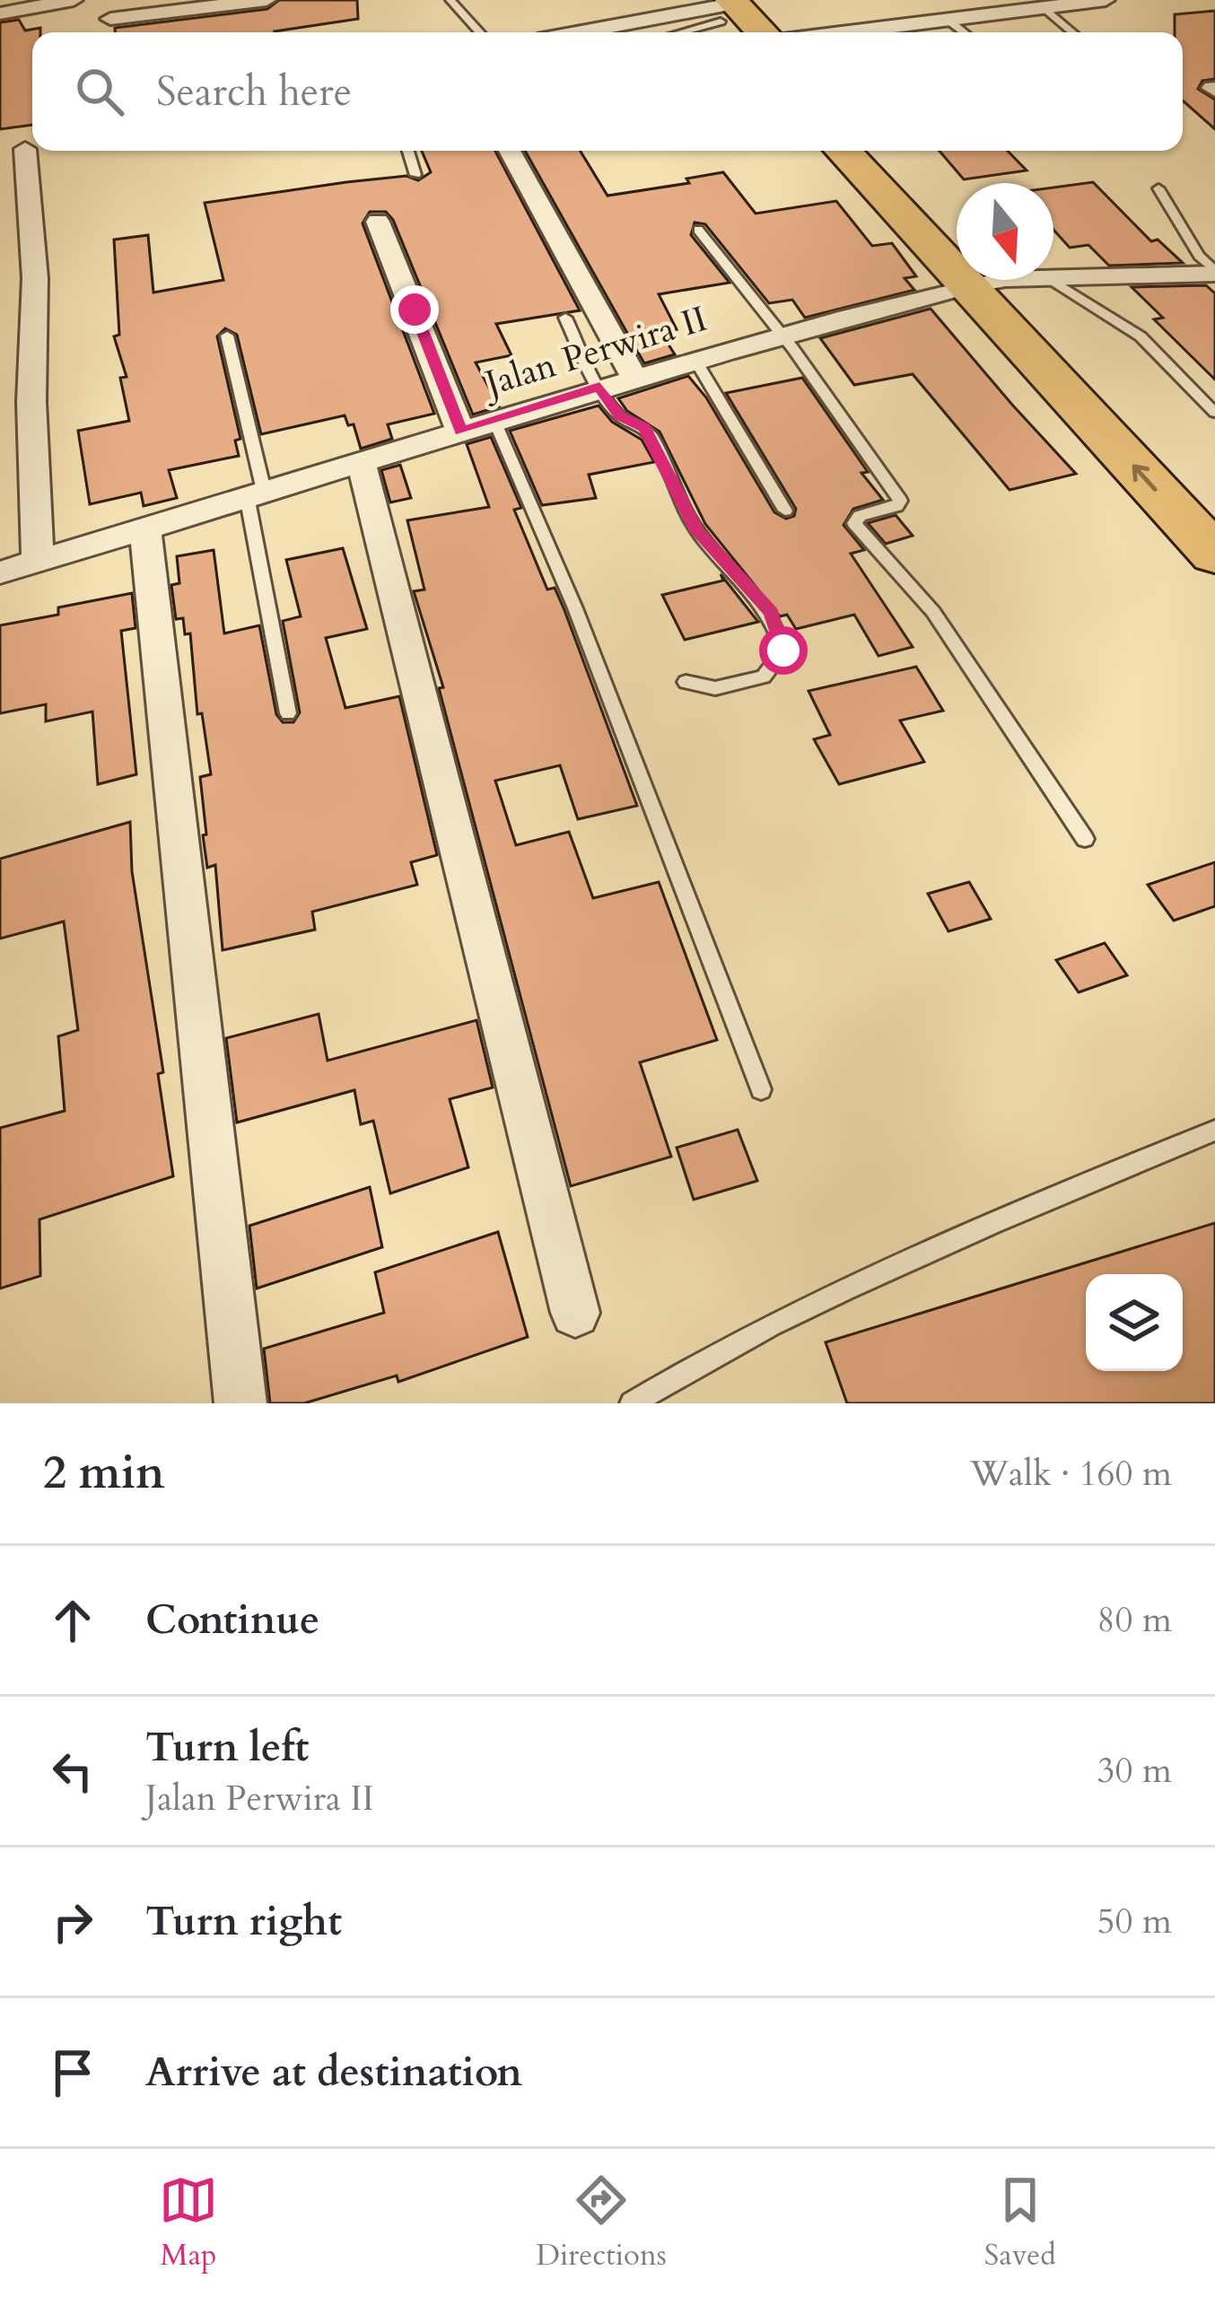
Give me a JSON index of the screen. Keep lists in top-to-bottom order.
{
  "streets": {
    "street": ["Jalan Perwira II"]
  },
  "north": "bottom",
  "page": {
    "search": "Search here",
    "heading": ["2 min", "Walk · 160 m"],
    "list": [
      ["Continue", "80 m"],
      ["Turn left", "Jalan Perwira II", "30 m"],
      ["Turn right", "50 m"],
      "Arrive at destination"
    ],
    "nav": ["Map", "Directions", "Saved"]
  }
}
